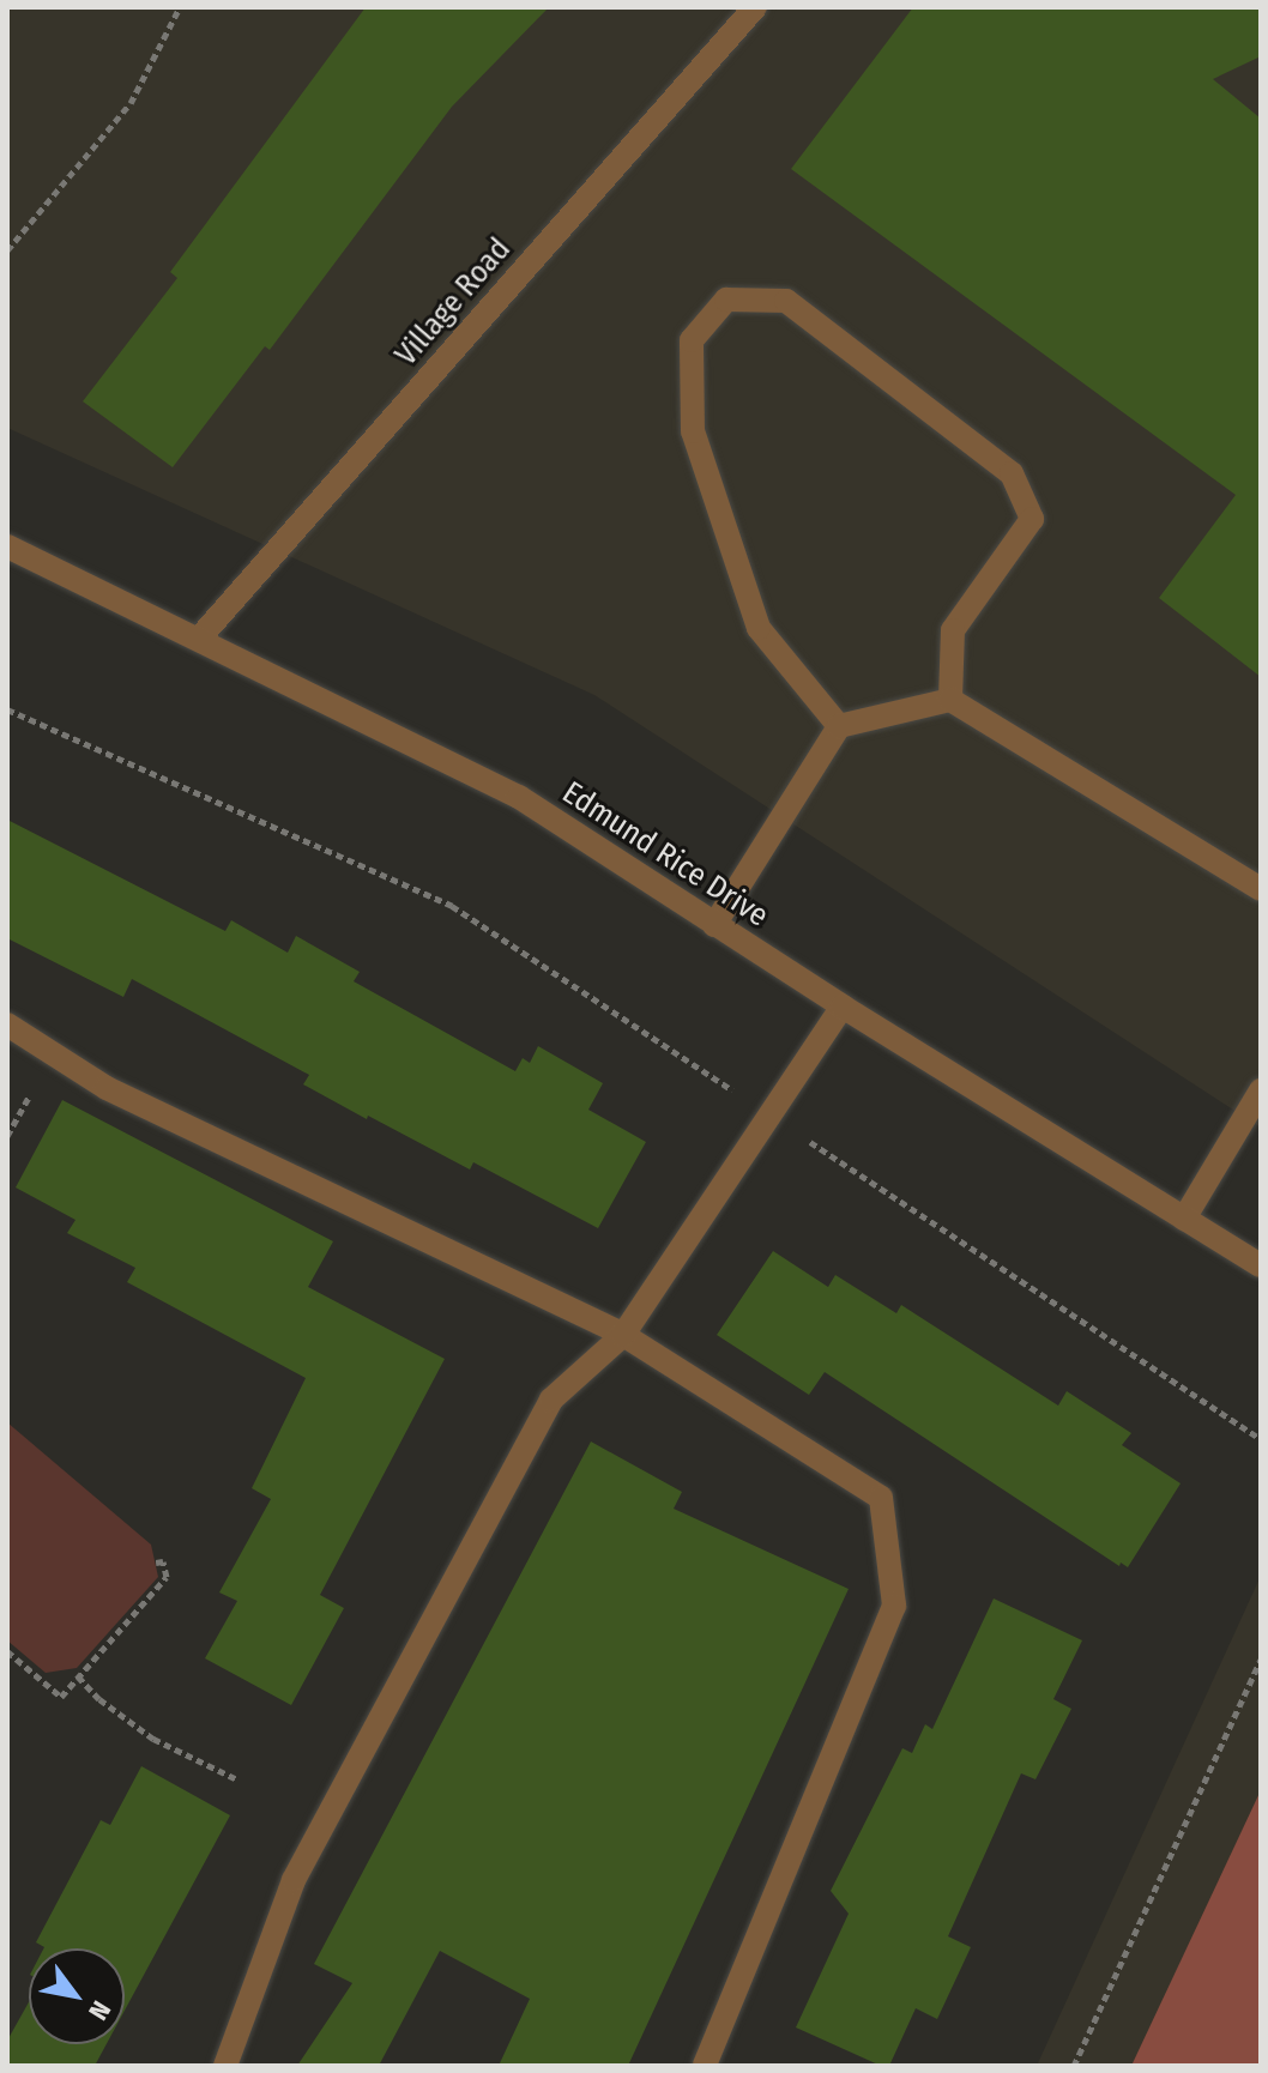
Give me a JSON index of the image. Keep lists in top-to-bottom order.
{
  "streets": {
    "street": ["Village Road", "Edmund Rice Drive"]
  },
  "crossings": [
    ["Village Road", "Edmund Rice Drive"]
  ],
  "north": "bottom right"
}
